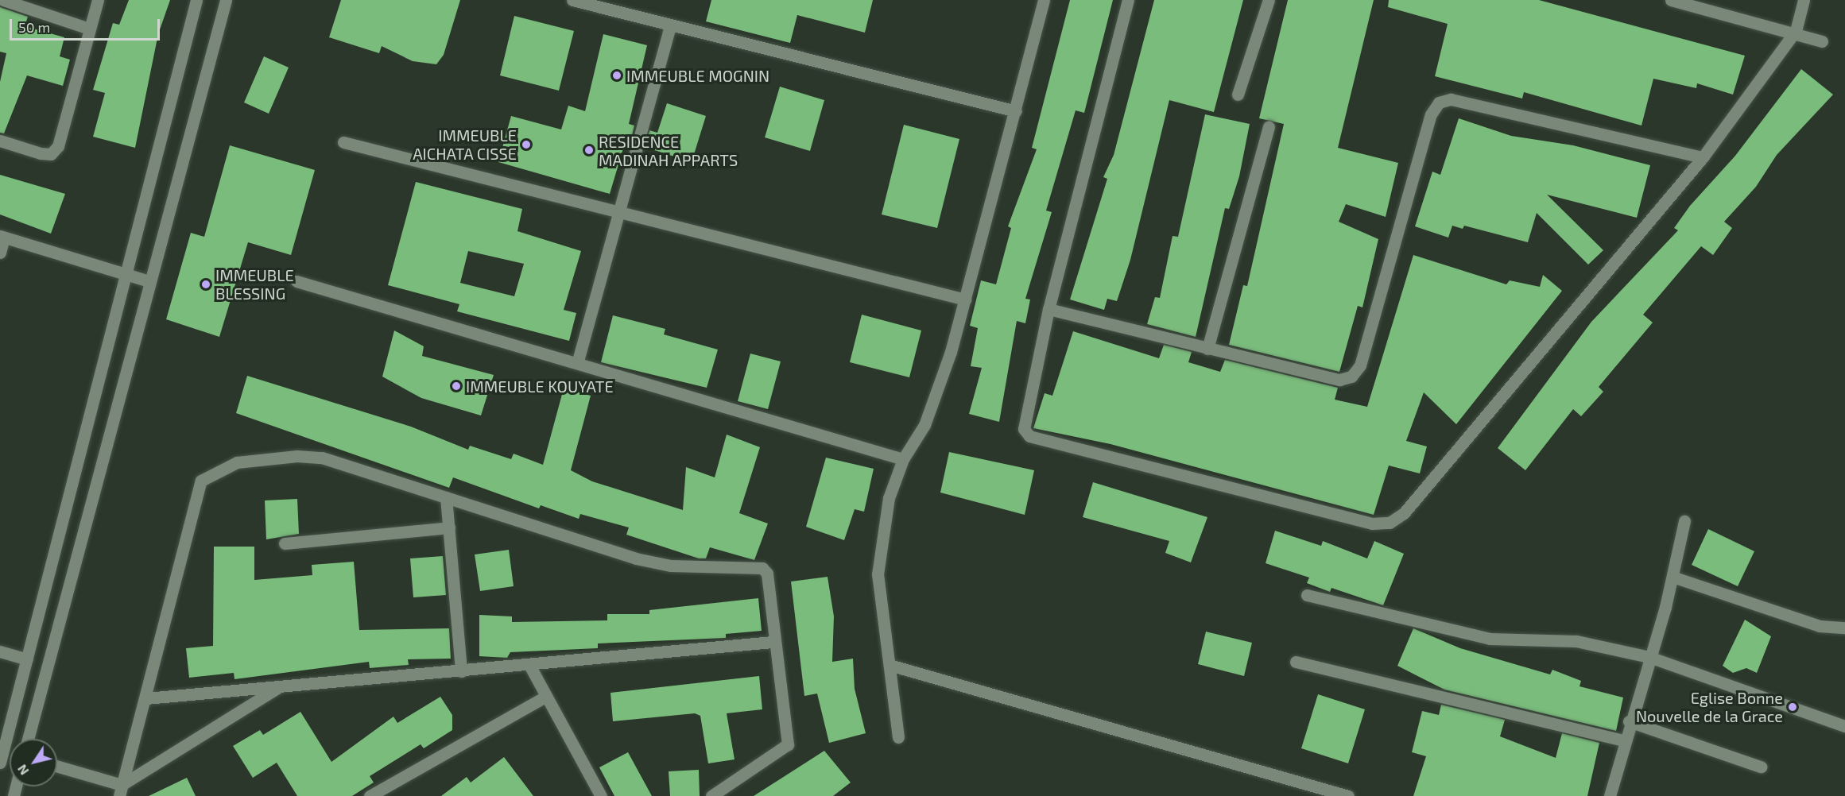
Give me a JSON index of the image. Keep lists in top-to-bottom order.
{
  "places": [
    "IMMEUBLE MOGNIN",
    "IMMEUBLE AICHATA CISSE",
    "RESIDENCE MADINAH APPARTS",
    "IMMEUBLE BLESSING",
    "IMMEUBLE KOUYATE",
    "Eglise Bonne Nouvelle de la Grace"
  ],
  "scale_bar": "50 m",
  "north": "bottom left"
}
